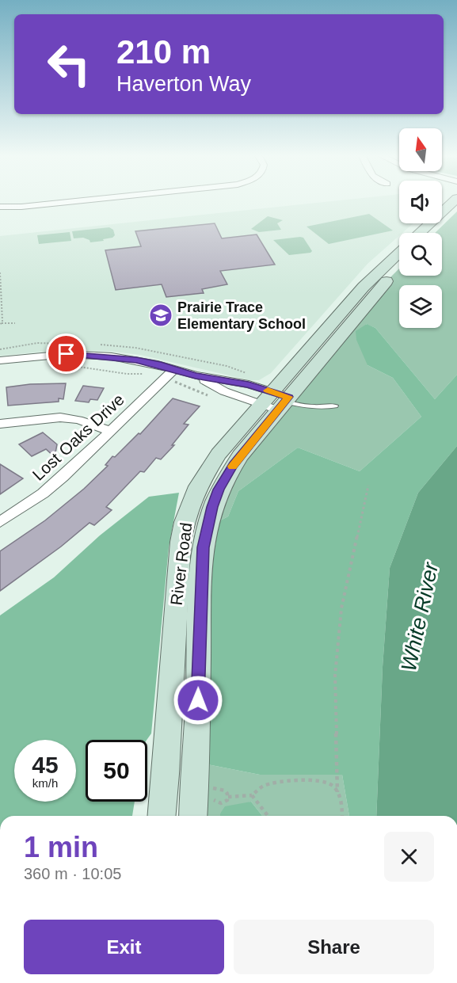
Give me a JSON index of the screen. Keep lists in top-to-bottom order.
{
  "streets": {
    "main road": ["River Road"],
    "street": ["Lost Oaks Drive"]
  },
  "water": ["White River"],
  "places": {
    "school or university": ["Prairie Trace Elementary School"]
  },
  "north": "top",
  "page": {
    "turn": ["210 m", "Haverton Way"],
    "speed": "45 km/h",
    "limit": "50",
    "heading": ["1 min", "360 m · 10:05"],
    "buttons": ["Exit", "Share"]
  }
}
